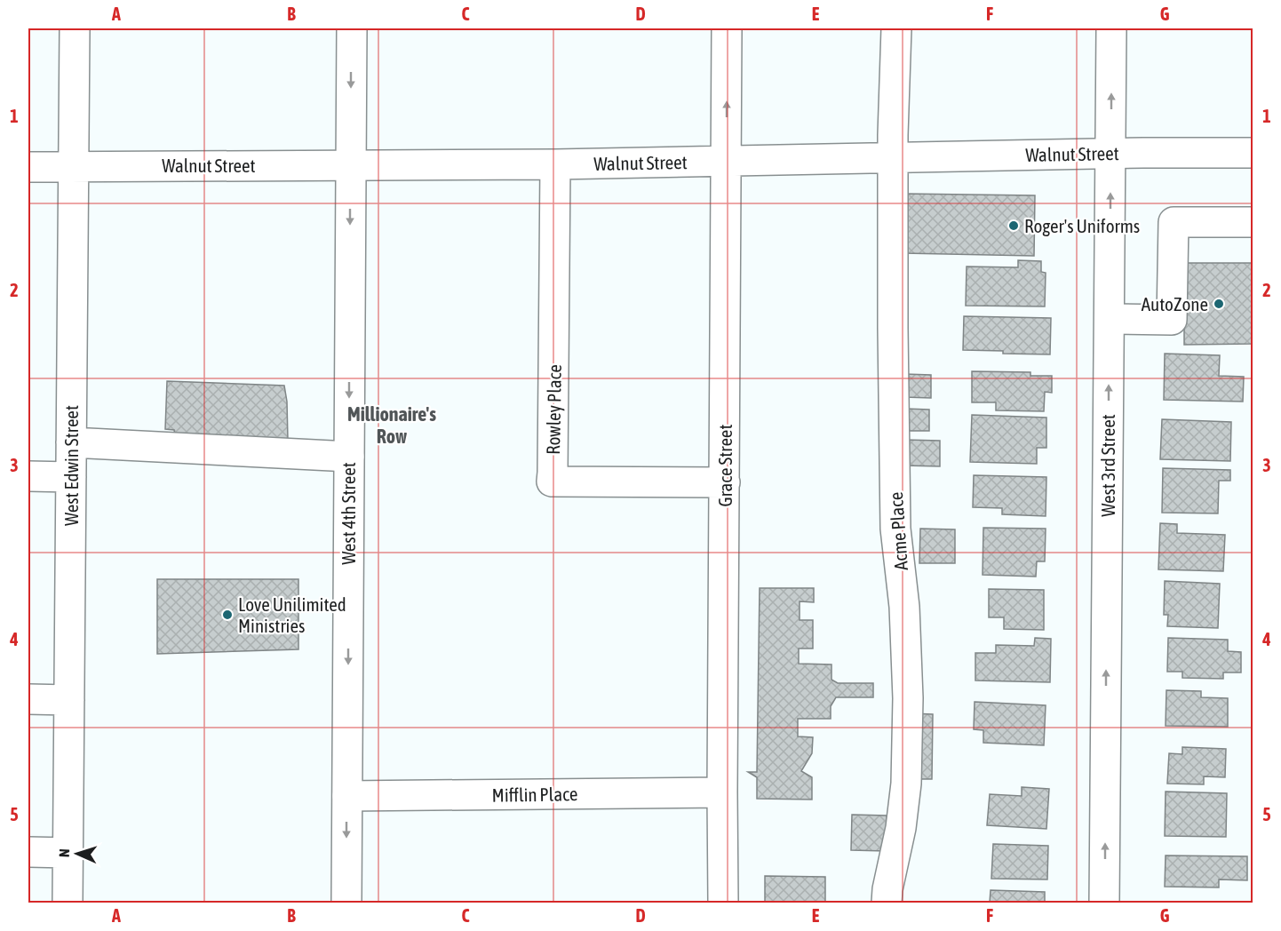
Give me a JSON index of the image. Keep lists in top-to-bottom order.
{
  "streets": {
    "street": [
      "Walnut Street",
      "Rowley Place",
      "West Edwin Street",
      "Grace Street",
      "West 3rd Street",
      "West 4th Street",
      "Acme Place",
      "Mifflin Place"
    ]
  },
  "crossings": [
    ["Walnut Street", "Rowley Place"],
    ["Walnut Street", "West Edwin Street"],
    ["Walnut Street", "Grace Street"],
    ["Walnut Street", "West 3rd Street"],
    ["Walnut Street", "West 4th Street"],
    ["Walnut Street", "Acme Place"],
    ["Rowley Place", "Grace Street"],
    ["Grace Street", "Mifflin Place"],
    ["West 4th Street", "Mifflin Place"]
  ],
  "one_way": ["West 3rd Street", "West 4th Street"],
  "districts": ["Millionaire's Row"],
  "places": ["Roger's Uniforms", "AutoZone", "Love Unilimited Ministries"],
  "north": "left",
  "grid": {
    "columns": [
      "A",
      "B",
      "C",
      "D",
      "E",
      "F",
      "G"
    ],
    "rows": [
      "1",
      "2",
      "3",
      "4",
      "5"
    ]
  }
}
